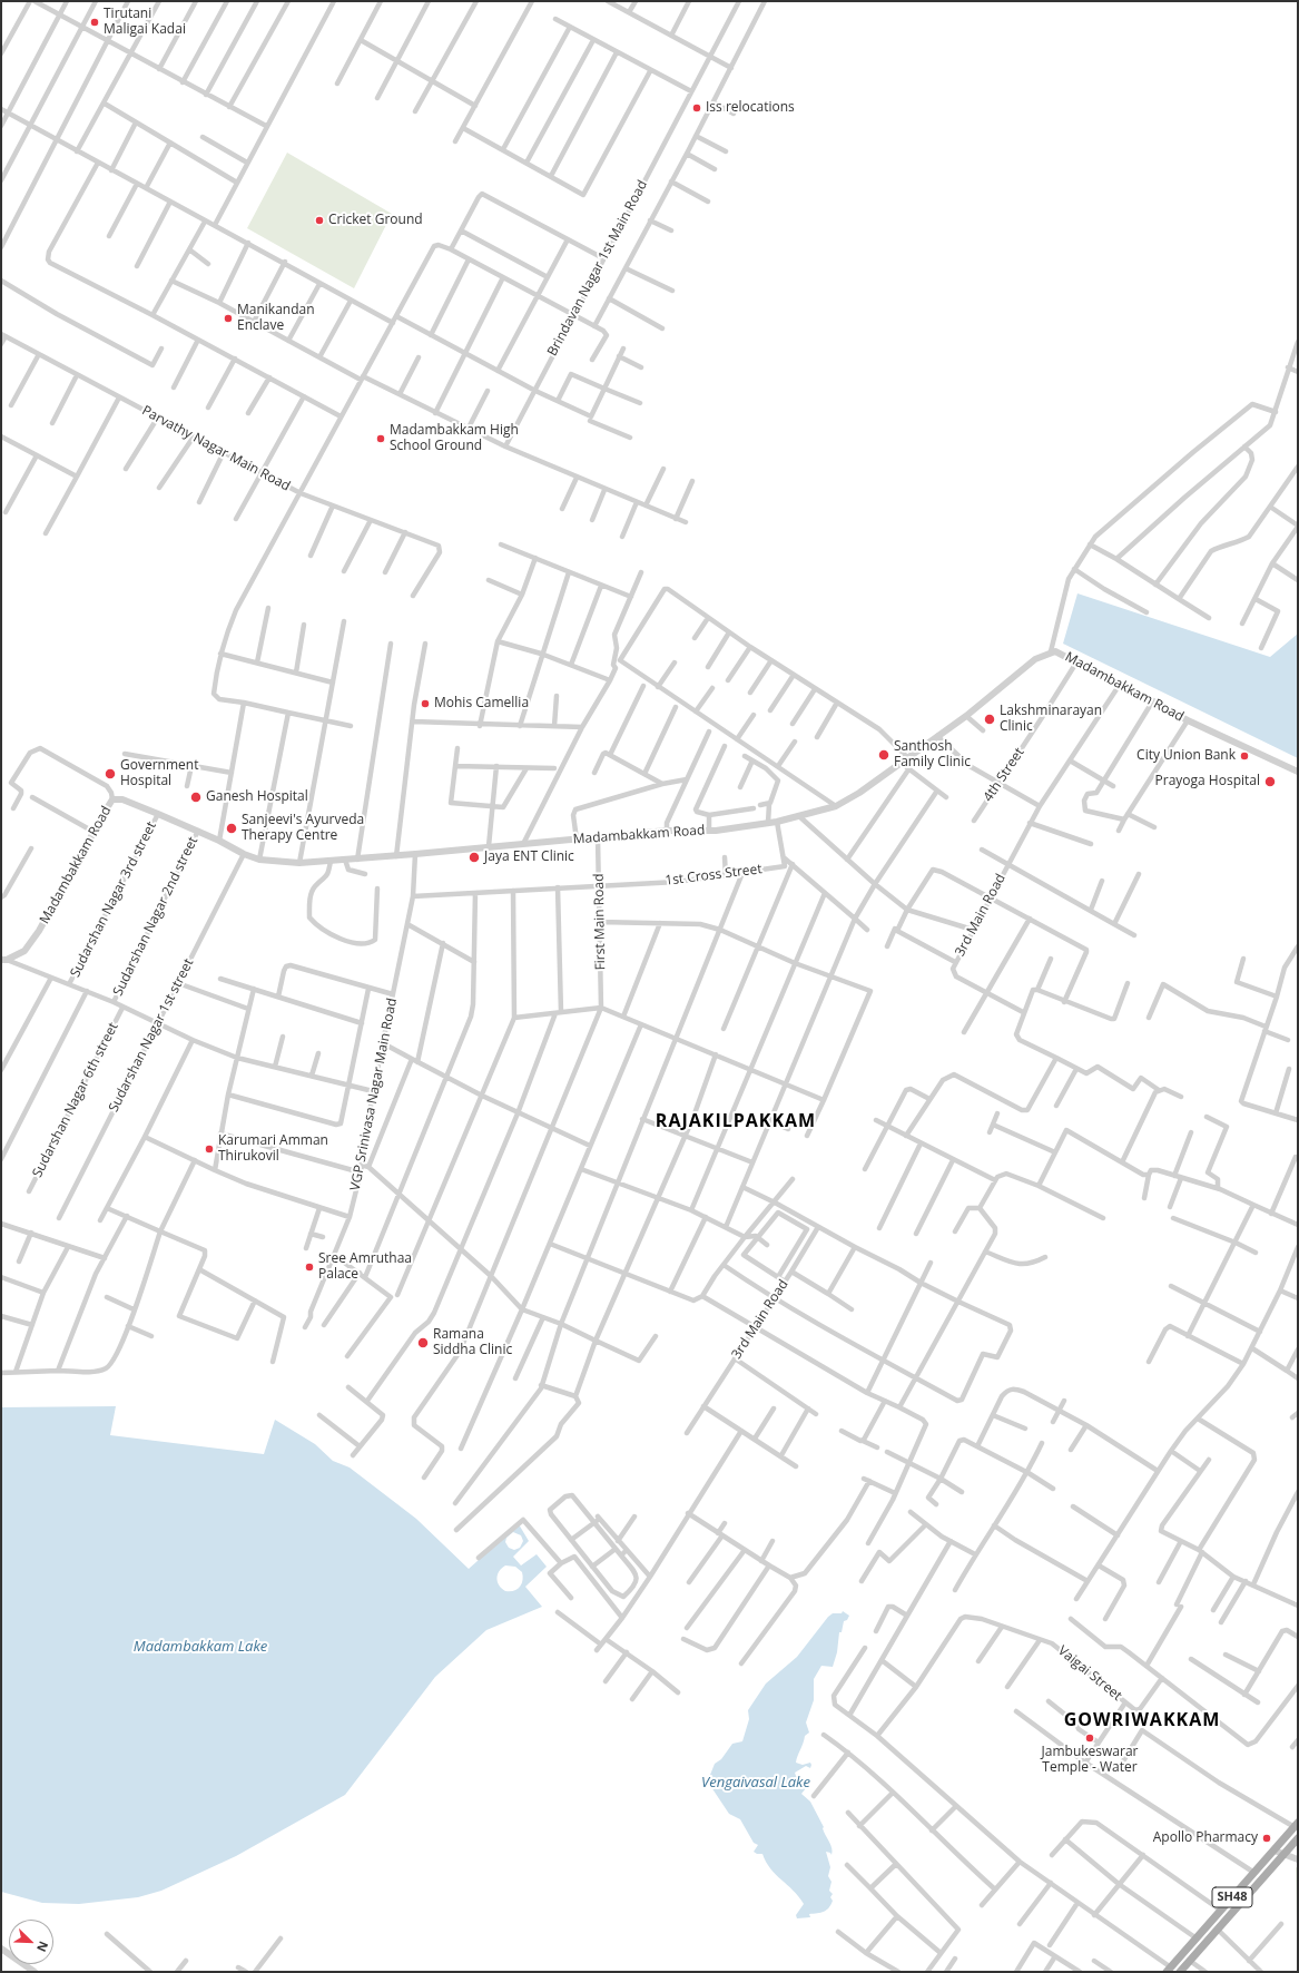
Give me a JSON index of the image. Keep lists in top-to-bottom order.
{
  "streets": {
    "main road": ["SH48"],
    "street": [
      "Brindavan Nagar 1st Main Road",
      "Parvathy Nagar Main Road",
      "Madambakkam Road",
      "4th Street",
      "1st Cross Street",
      "Sudarshan Nagar 3rd street",
      "3rd Main Road",
      "Sudarshan Nagar 2nd street",
      "First Main Road",
      "Sudarshan Nagar 1st street",
      "VGP Srinivasa Nagar Main Road",
      "Sudarshan Nagar 6th street",
      "Vaigai Street"
    ]
  },
  "crossings": [
    ["Madambakkam Road", "4th Street"],
    ["Madambakkam Road", "Sudarshan Nagar 3rd street"],
    ["Madambakkam Road", "3rd Main Road"],
    ["Madambakkam Road", "Sudarshan Nagar 2nd street"],
    ["Madambakkam Road", "First Main Road"],
    ["Madambakkam Road", "Sudarshan Nagar 1st street"],
    ["Madambakkam Road", "VGP Srinivasa Nagar Main Road"],
    ["1st Cross Street", "First Main Road"],
    ["1st Cross Street", "VGP Srinivasa Nagar Main Road"]
  ],
  "districts": ["RAJAKILPAKKAM", "GOWRIWAKKAM"],
  "water": ["Madambakkam Lake", "Vengaivasal Lake"],
  "places": [
    "Tirutani Maligai Kadai",
    "Iss relocations",
    "Cricket Ground",
    "Manikandan Enclave",
    "Madambakkam High School Ground",
    "Mohis Camellia",
    "Lakshminarayan Clinic",
    "Santhosh Family Clinic",
    "City Union Bank",
    "Government Hospital",
    "Prayoga Hospital",
    "Ganesh Hospital",
    "Sanjeevi's Ayurveda Therapy Centre",
    "Jaya ENT Clinic",
    "Karumari Amman Thirukovil",
    "Sree Amruthaa Palace",
    "Ramana Siddha Clinic",
    "Jambukeswarar Temple - Water",
    "Apollo Pharmacy"
  ],
  "north": "bottom right"
}
